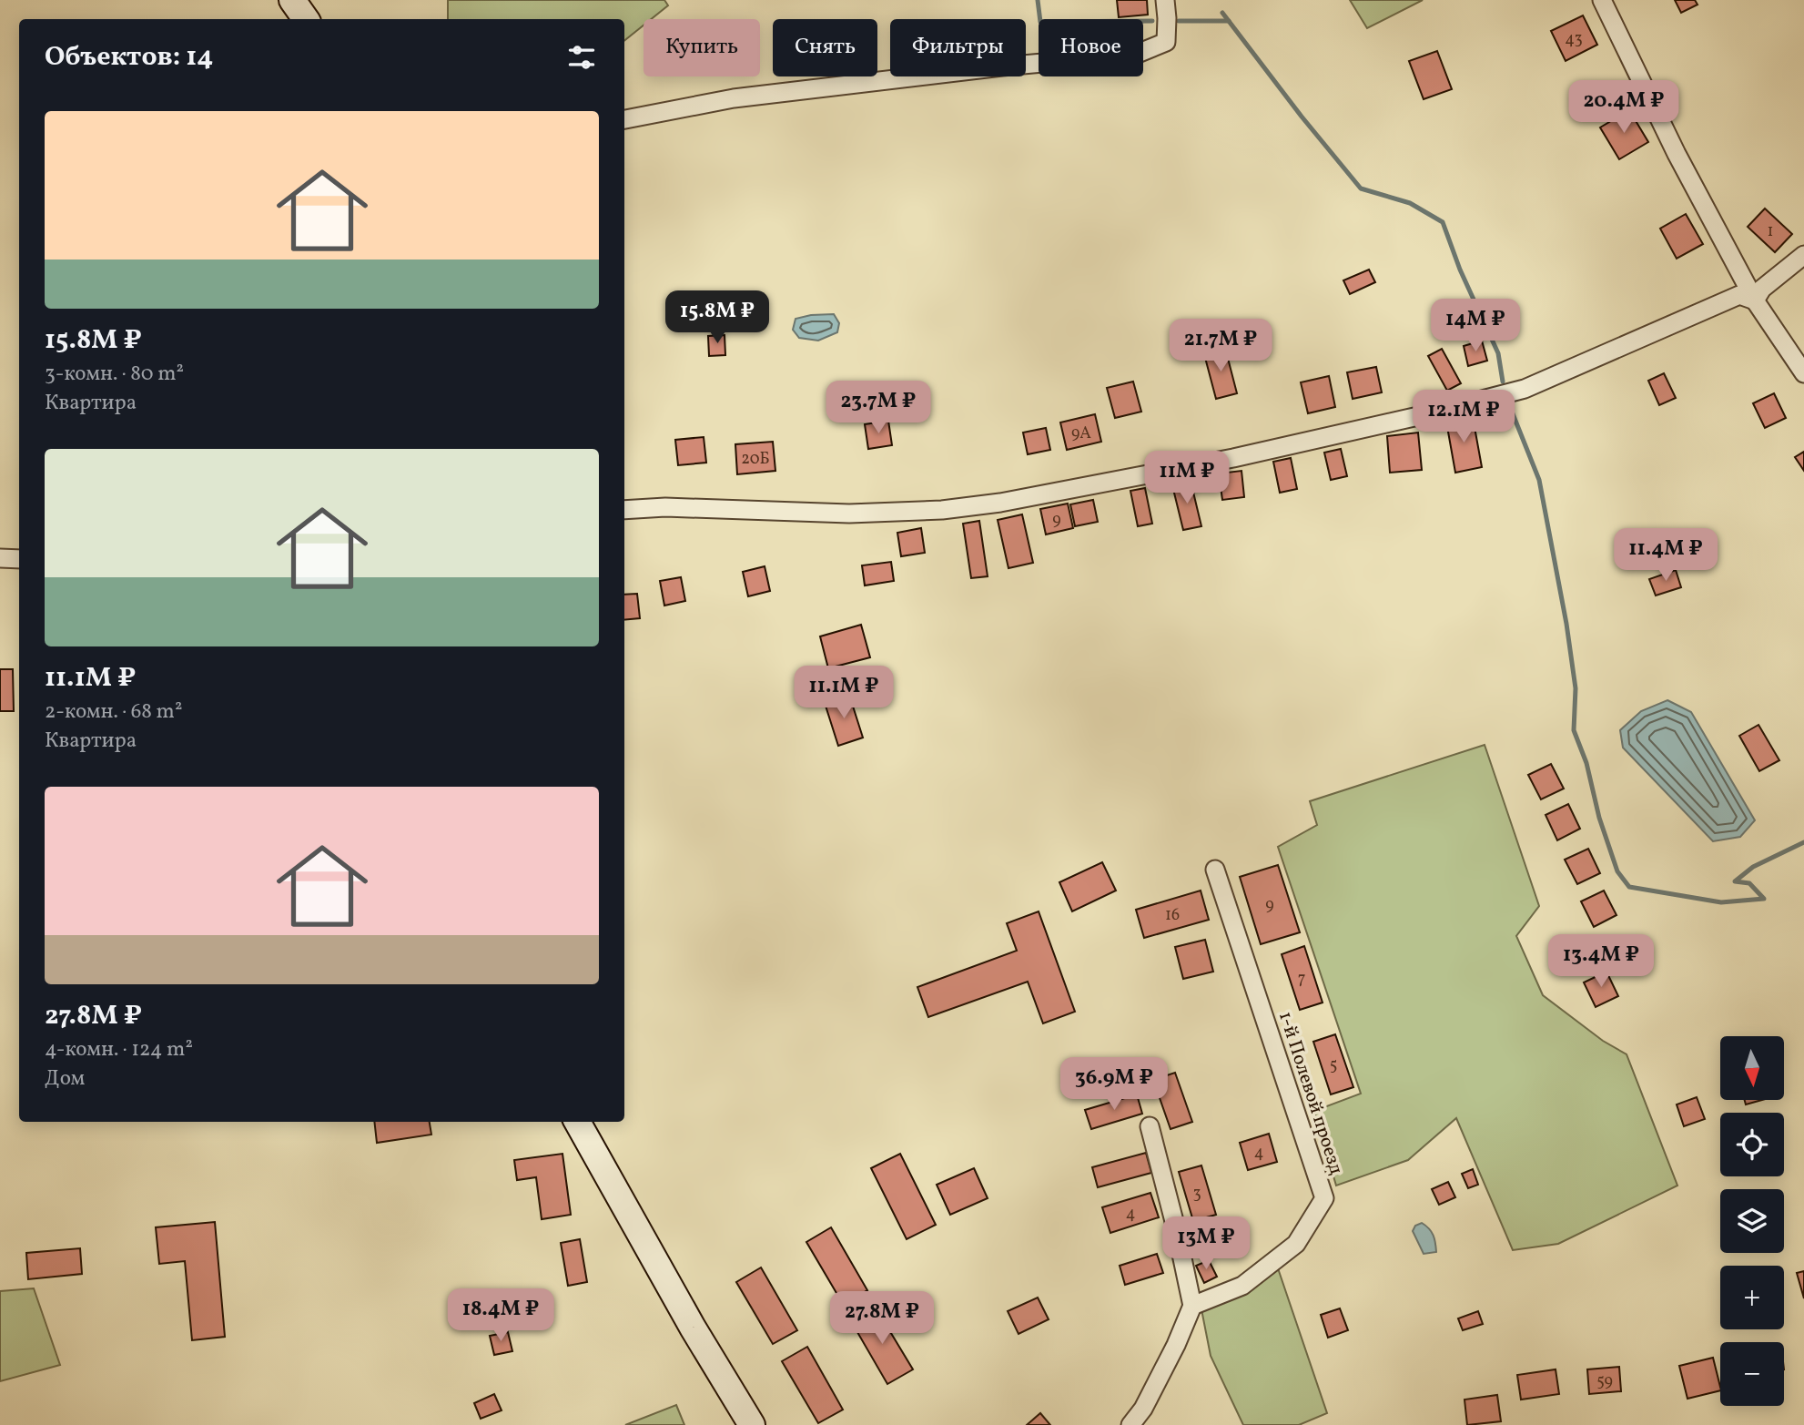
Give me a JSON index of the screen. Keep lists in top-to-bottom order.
{
  "streets": {
    "street": ["1-й Полевой проезд"]
  },
  "house_numbers": [
    "43",
    "1",
    "9А",
    "20Б",
    "9",
    "9",
    "16",
    "7",
    "5",
    "4",
    "3",
    "4",
    "59"
  ],
  "north": "bottom",
  "page": {
    "chip": [
      "Купить",
      "Снять",
      "Фильтры",
      "Новое"
    ],
    "heading": "Объектов: 14",
    "price": [
      "20.4M ₽",
      "15.8M ₽",
      "14M ₽",
      "21.7M ₽",
      "23.7M ₽",
      "12.1M ₽",
      "11M ₽",
      "11.4M ₽",
      "11.1M ₽",
      "13.4M ₽",
      "36.9M ₽",
      "13M ₽",
      "18.4M ₽",
      "27.8M ₽"
    ],
    "list": [
      {
        "name": "15.8M ₽",
        "note": "3-комн. · 80 m² · Квартира"
      },
      {
        "name": "11.1M ₽",
        "note": "2-комн. · 68 m² · Квартира"
      },
      {
        "name": "27.8M ₽",
        "note": "4-комн. · 124 m² · Дом"
      }
    ],
    "map_buttons": ["+", "−"]
  }
}
